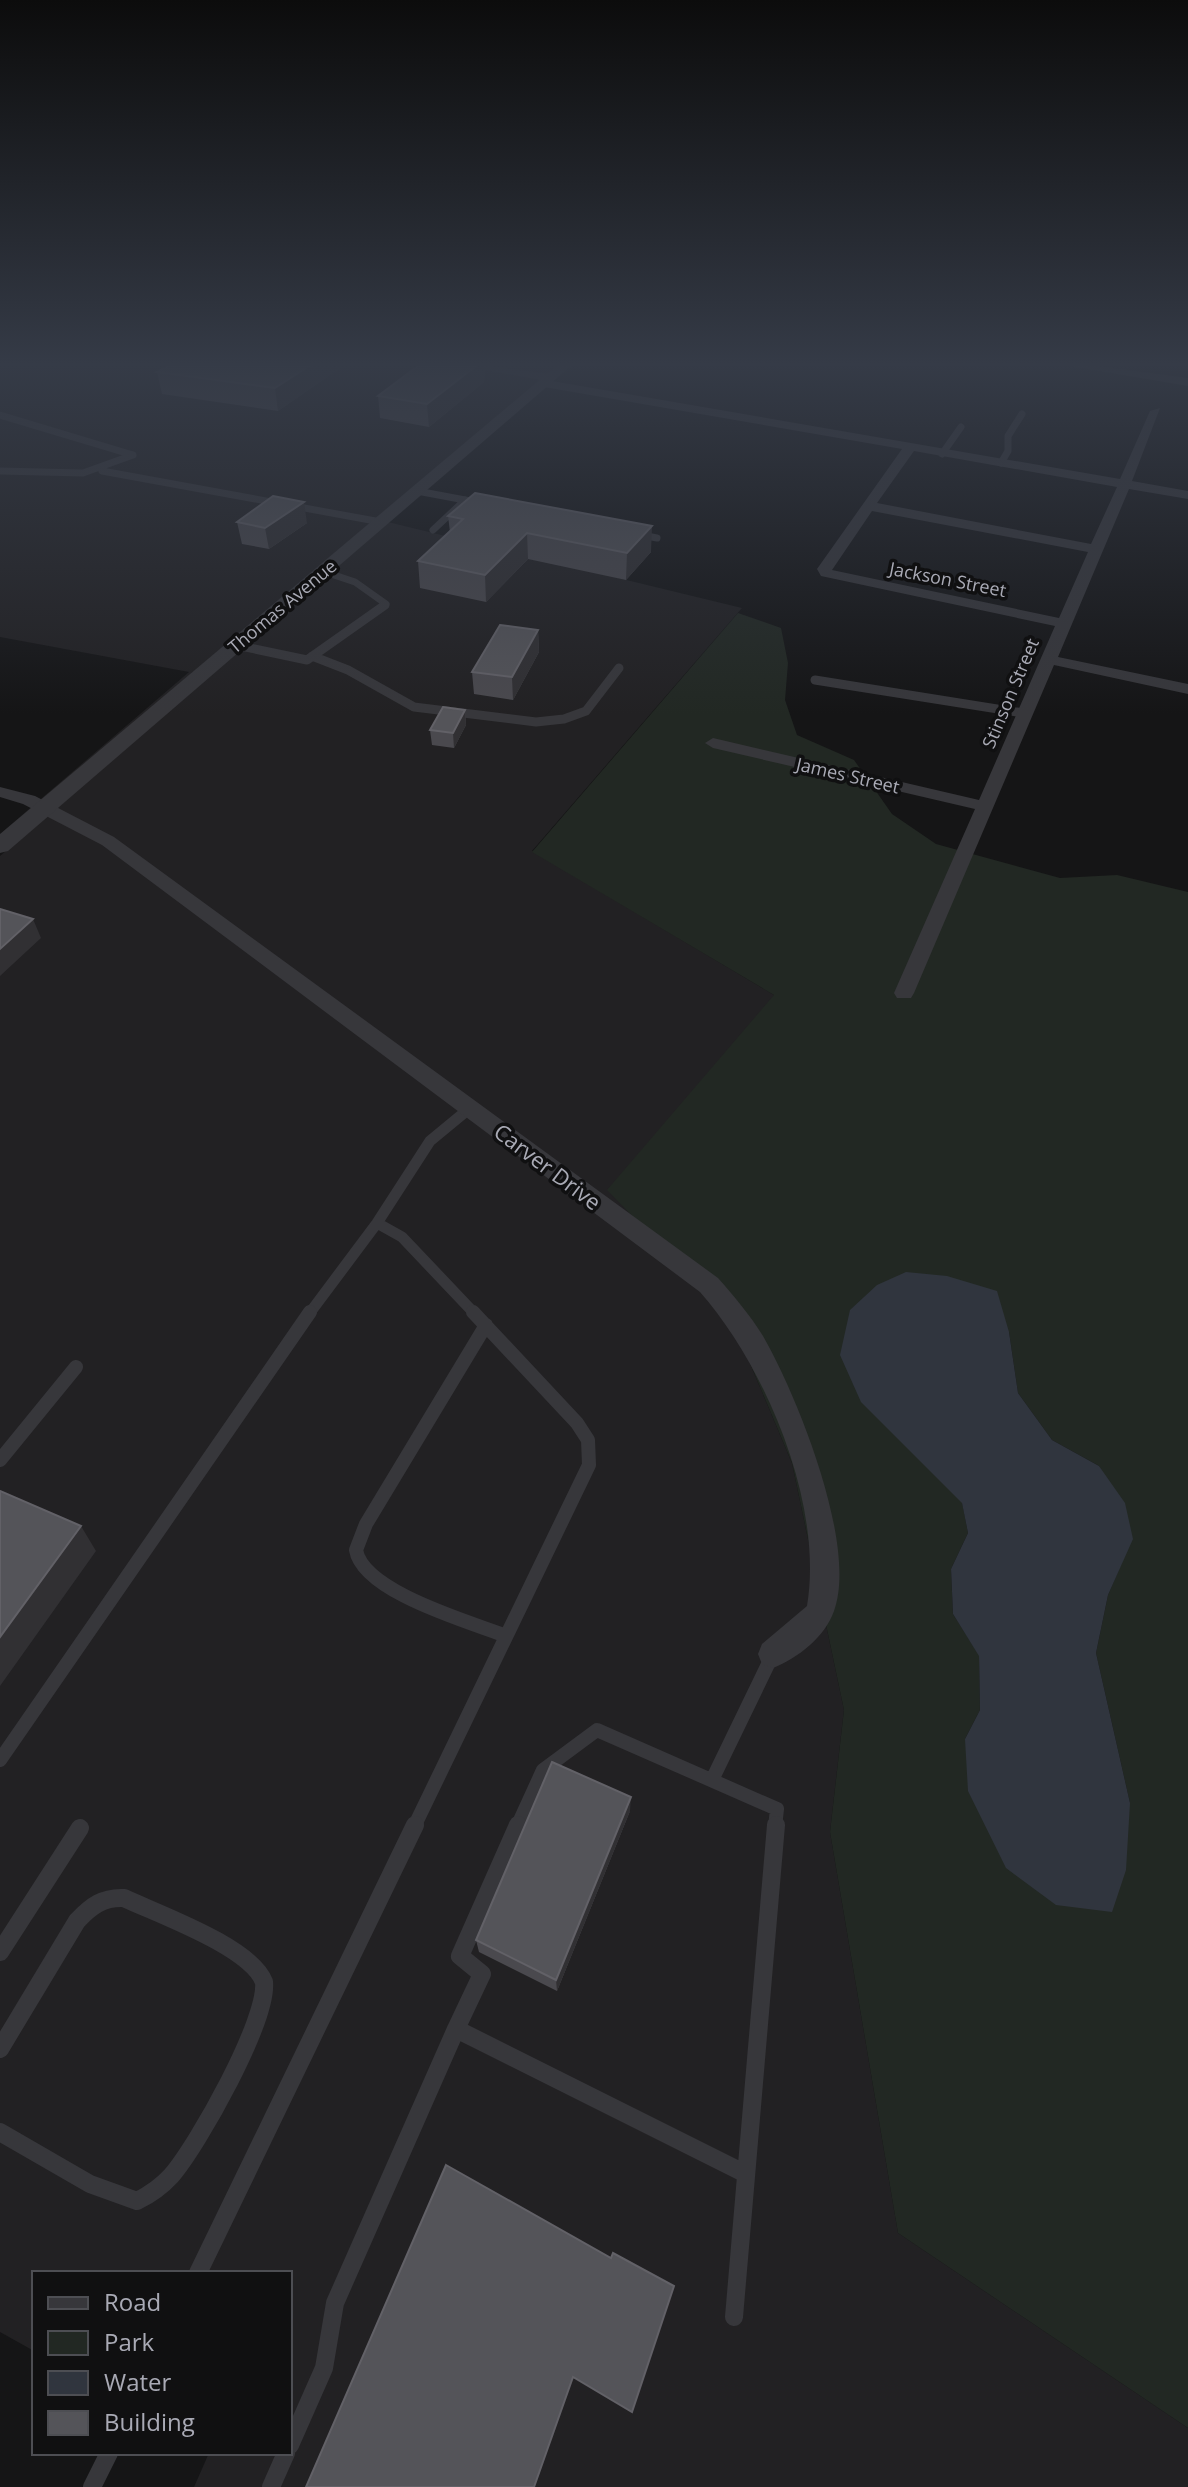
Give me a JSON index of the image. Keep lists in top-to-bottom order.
{
  "streets": {
    "street": [
      "Jackson Street",
      "Thomas Avenue",
      "Stinson Street",
      "James Street",
      "Carver Drive"
    ]
  },
  "crossings": [
    ["Jackson Street", "Stinson Street"],
    ["Thomas Avenue", "Carver Drive"],
    ["Stinson Street", "James Street"]
  ],
  "legend": [
    "Road",
    "Park",
    "Water",
    "Building"
  ]
}
